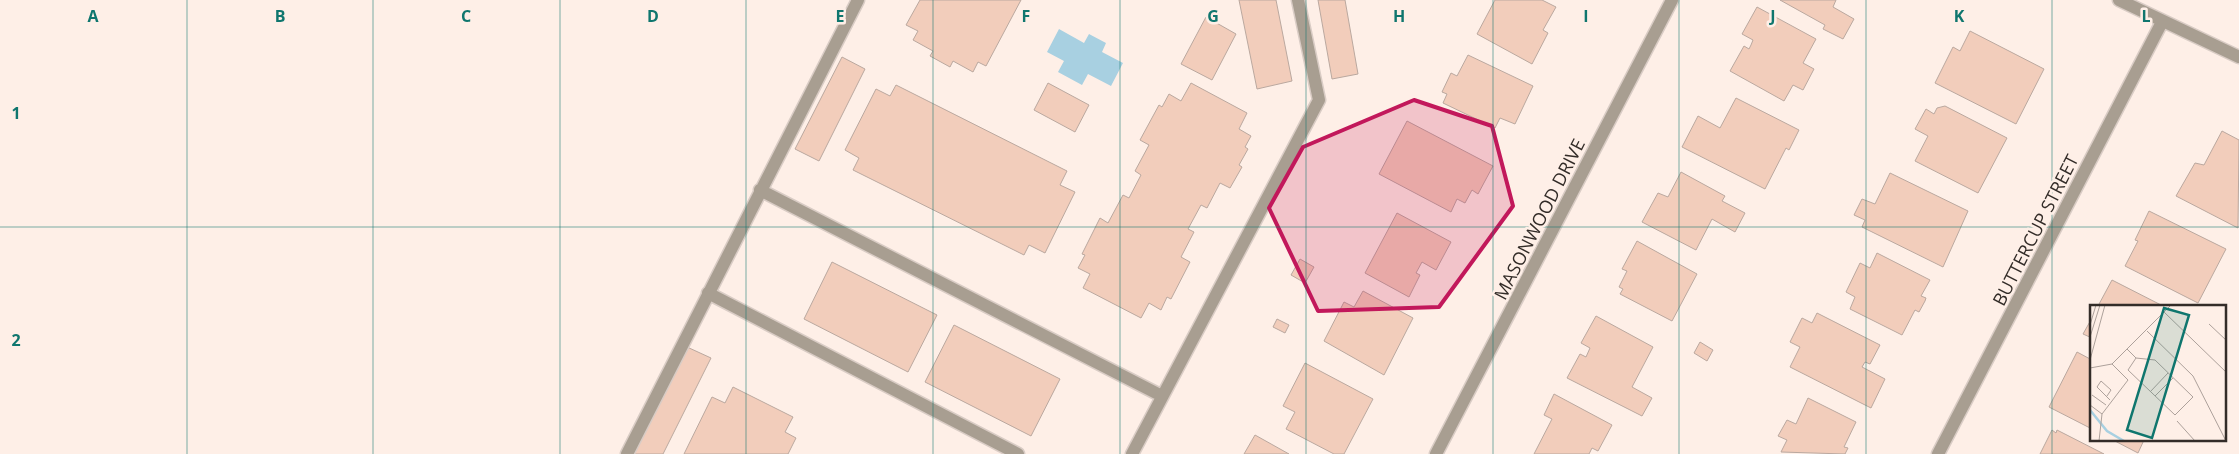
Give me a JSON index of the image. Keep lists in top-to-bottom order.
{
  "streets": {
    "street": ["MASONWOOD DRIVE", "BUTTERCUP STREET"]
  },
  "grid": {
    "columns": [
      "A",
      "B",
      "C",
      "D",
      "E",
      "F",
      "G",
      "H",
      "I",
      "J",
      "K",
      "L"
    ],
    "rows": ["1", "2"]
  }
}
